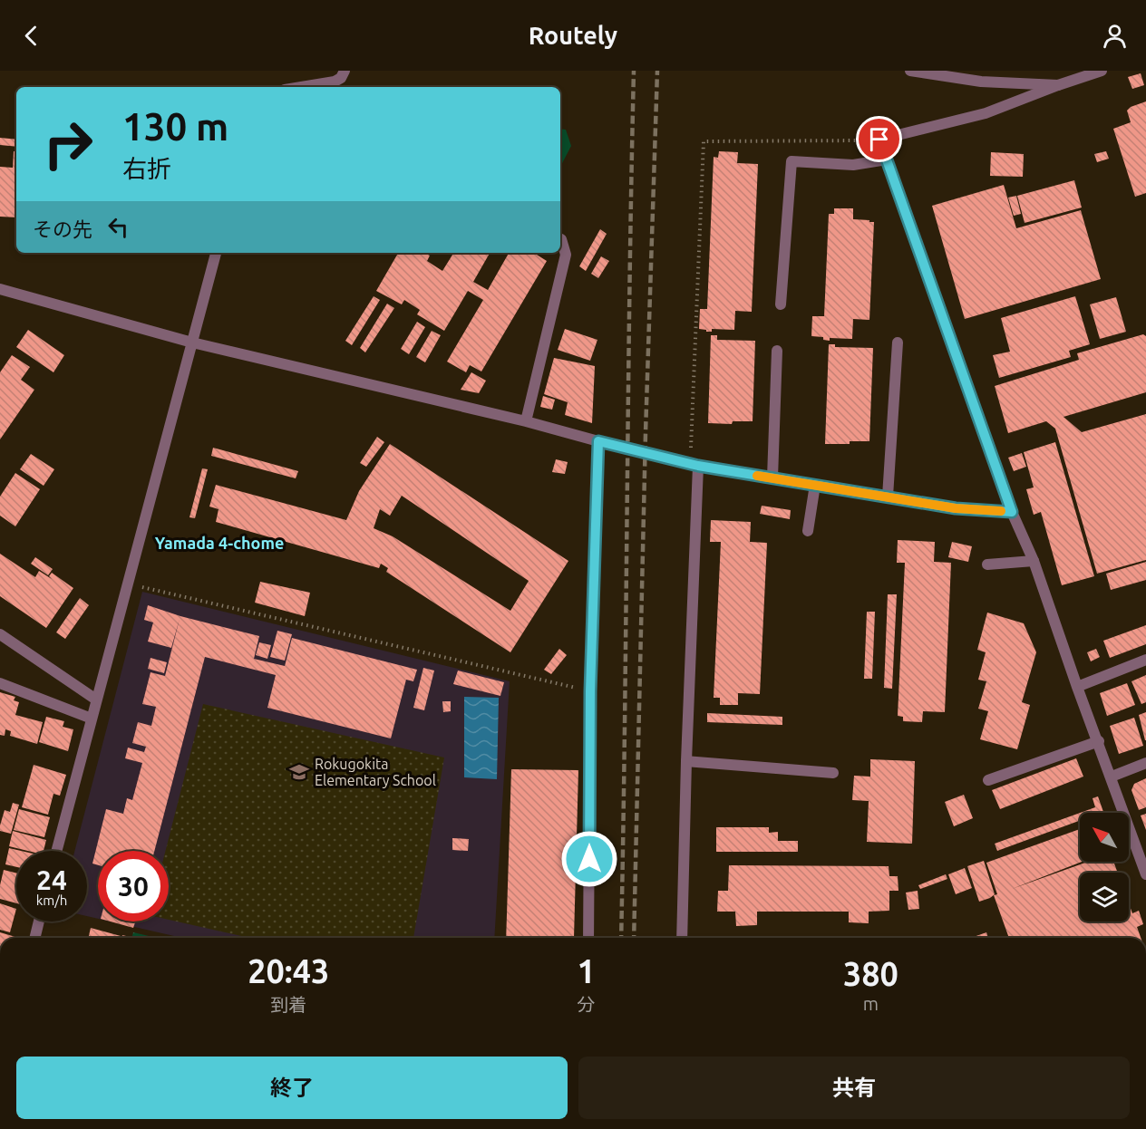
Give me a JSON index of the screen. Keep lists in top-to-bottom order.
{
  "districts": ["Yamada 4-chome"],
  "places": {
    "school or university": ["Rokugokita Elementary School"]
  },
  "north": "top left",
  "page": {
    "header": "Routely",
    "turn": ["130 m", "右折"],
    "then": "その先",
    "speed": "24 km/h",
    "limit": "30",
    "eta": [
      "20:43",
      "到着",
      "1",
      "分",
      "380",
      "m"
    ],
    "buttons": ["終了", "共有"]
  }
}
